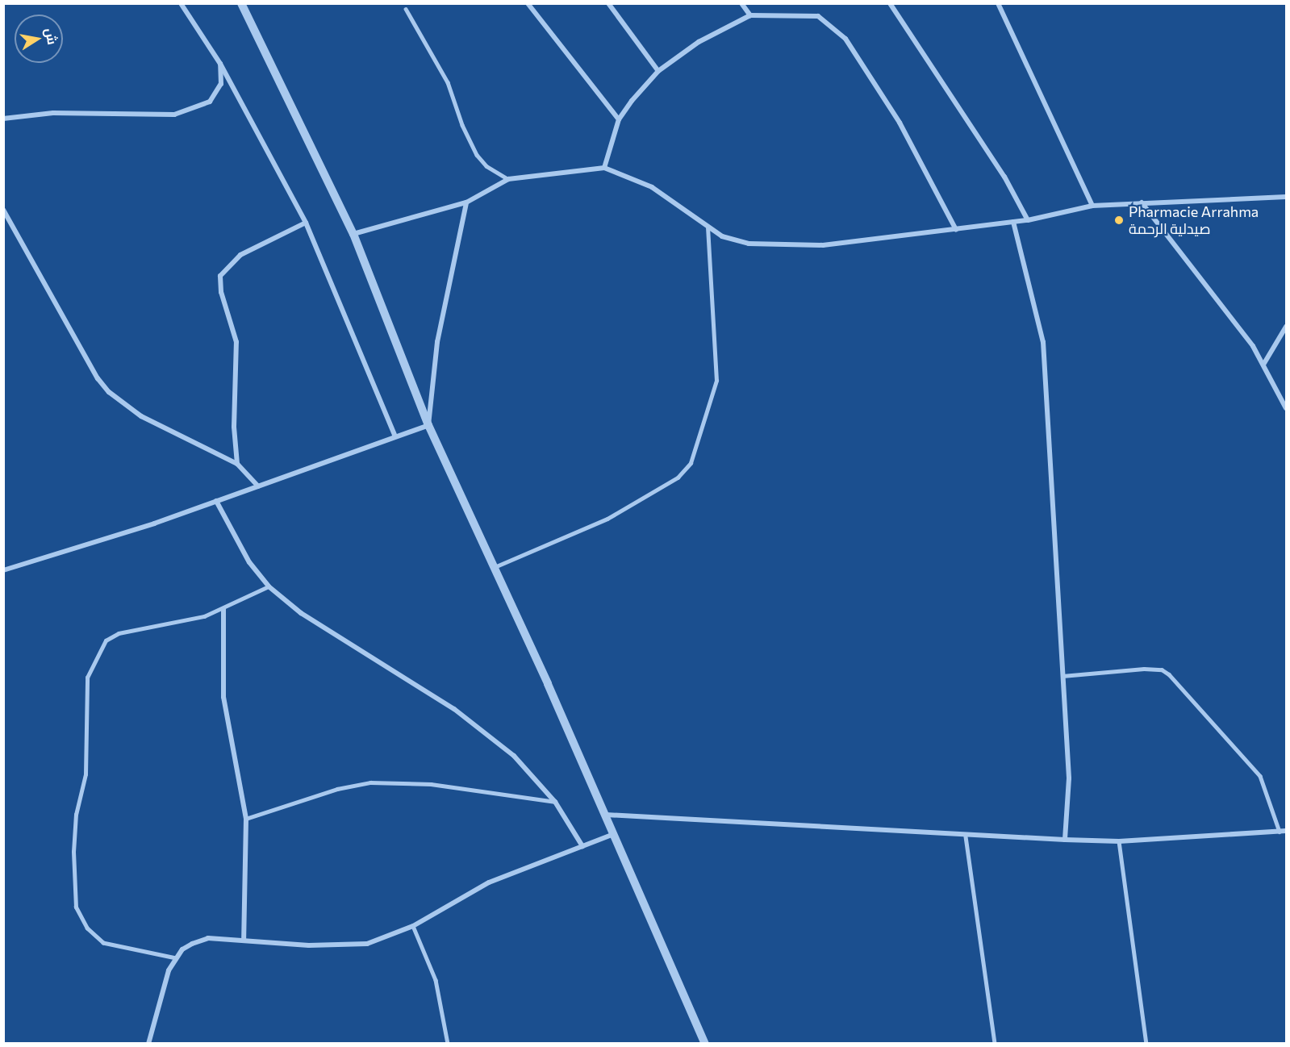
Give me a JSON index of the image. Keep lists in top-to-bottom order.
{
  "places": ["Pharmacie Arrahma صيدلية الرحمة"],
  "north": "right"
}
